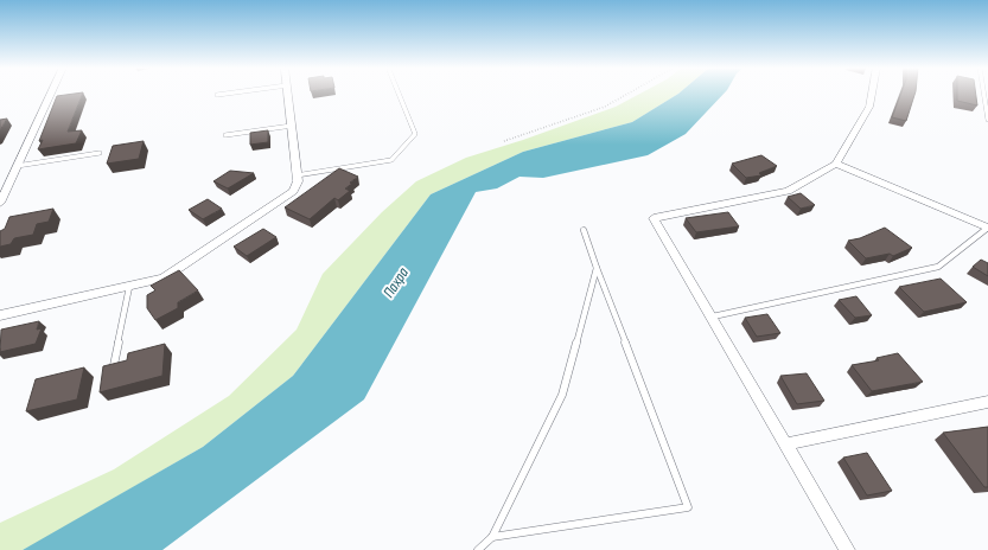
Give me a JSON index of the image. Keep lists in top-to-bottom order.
{
  "water": ["Пахра"]
}
